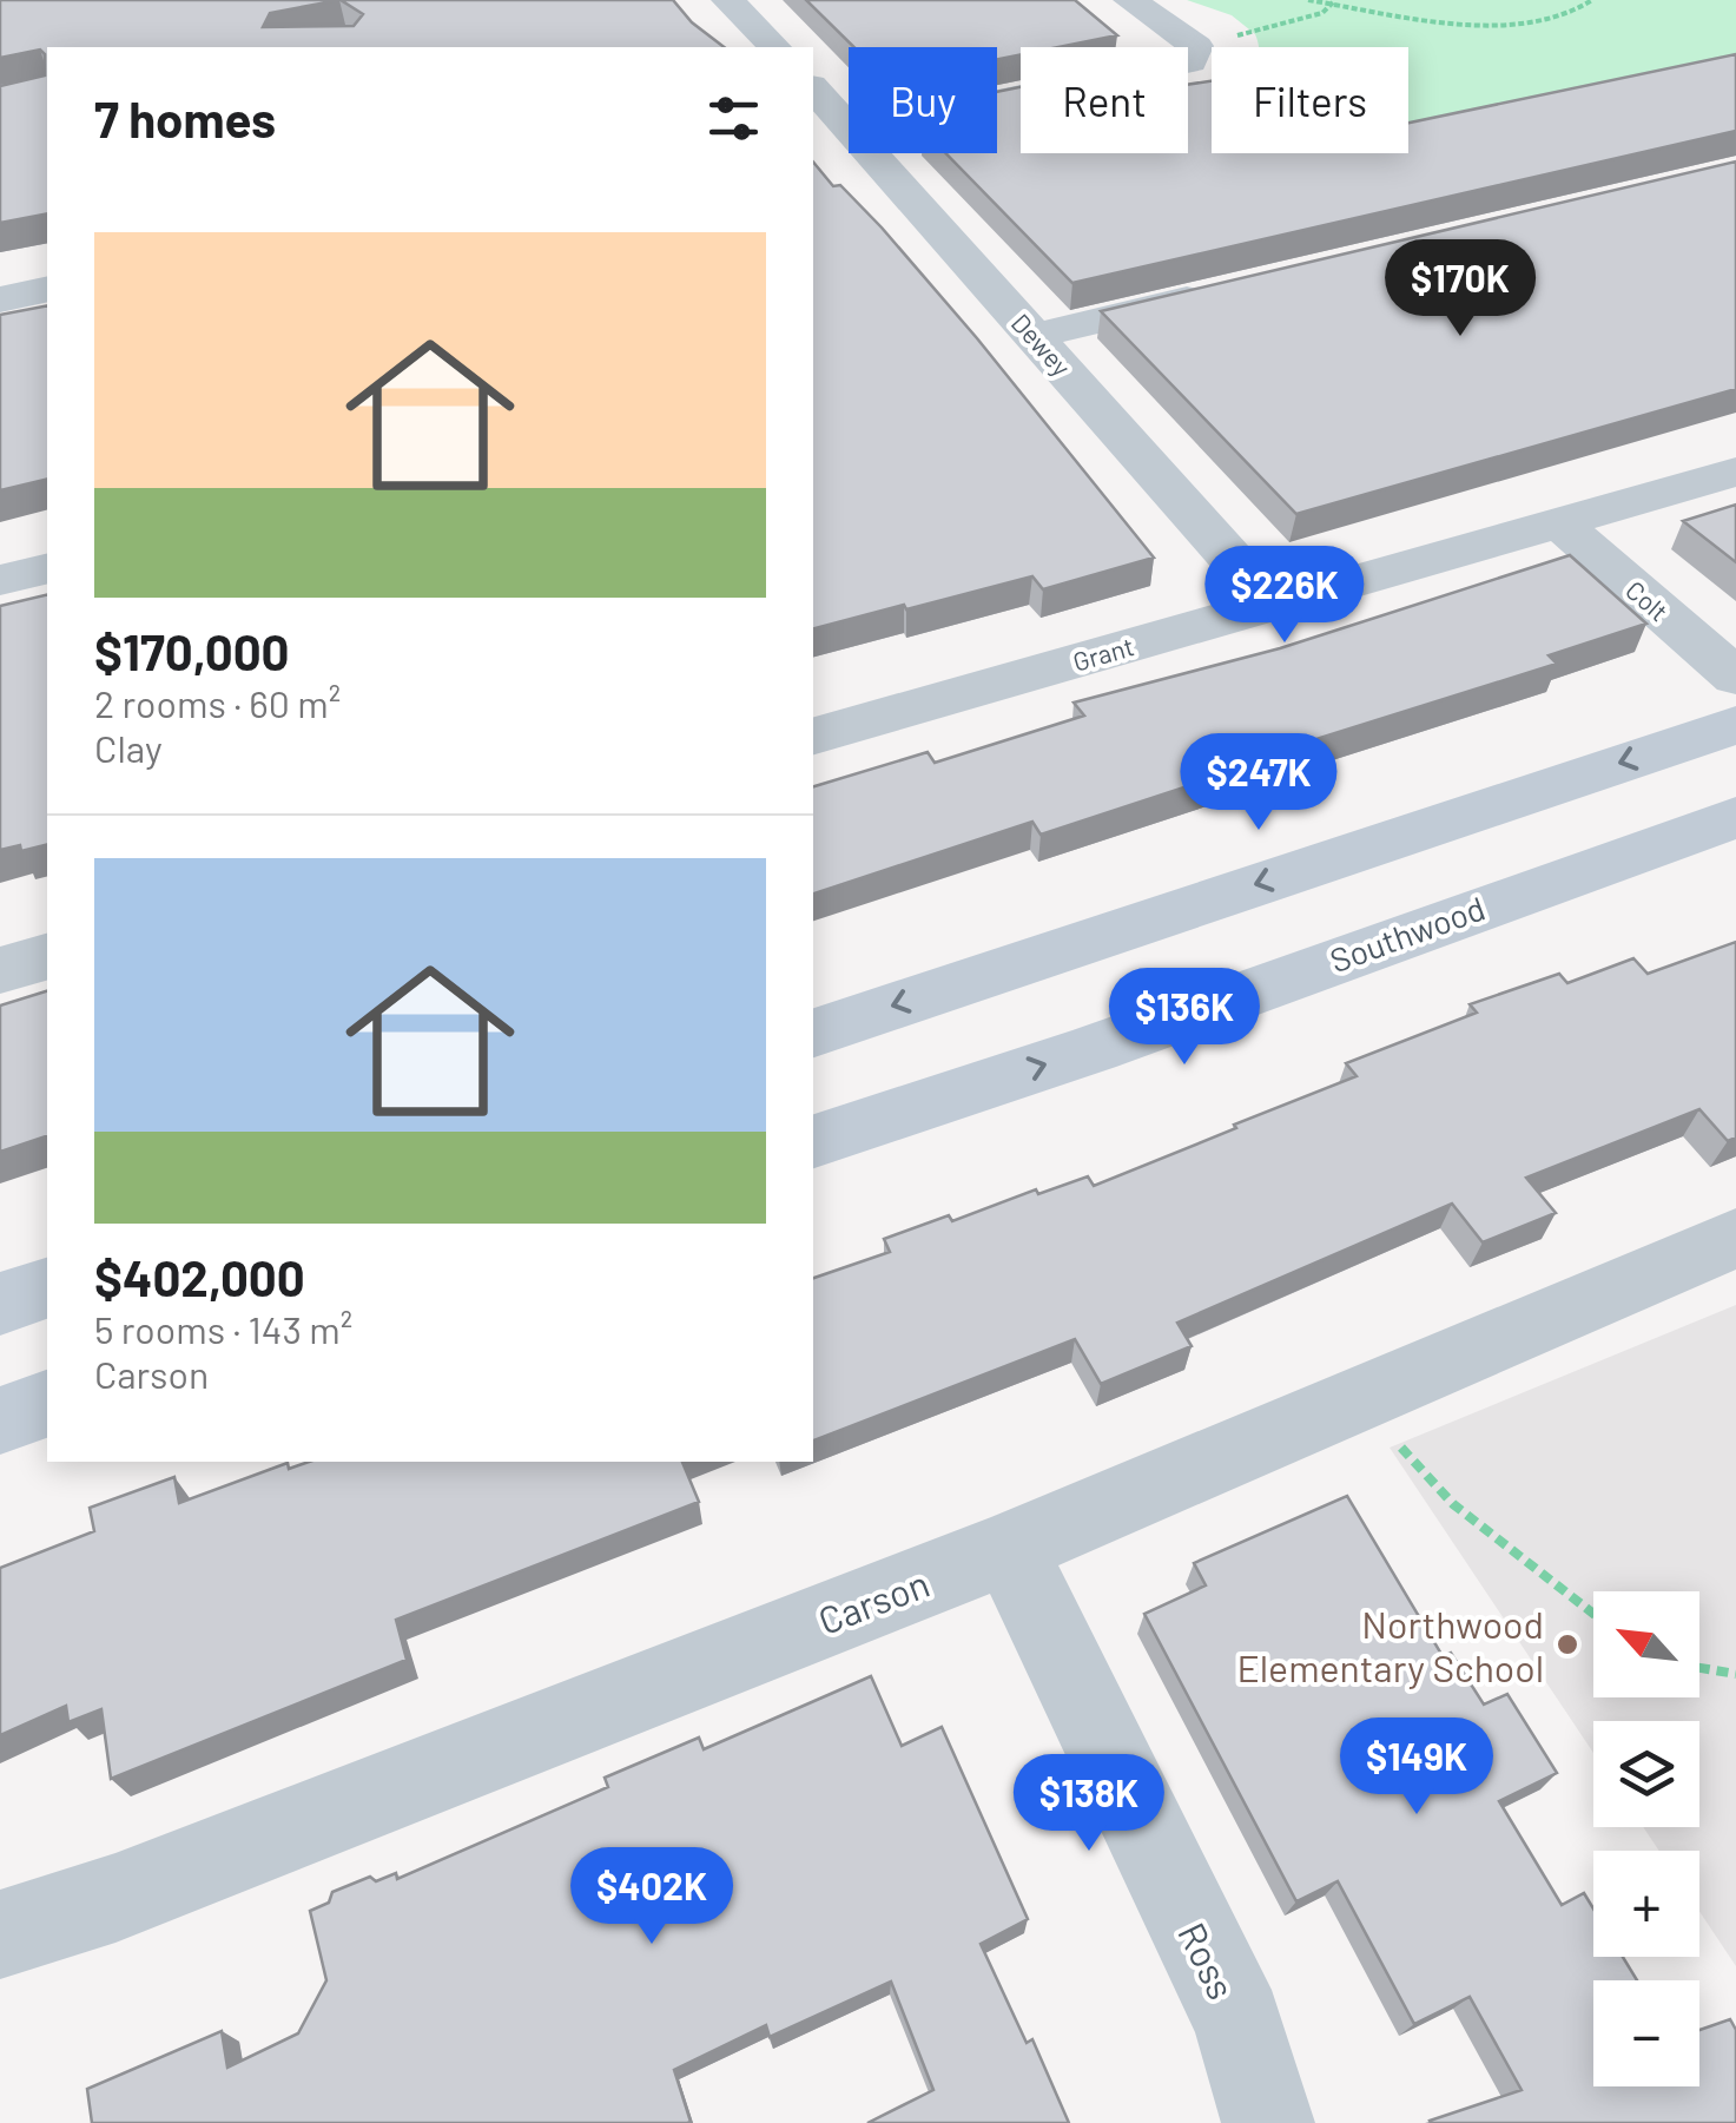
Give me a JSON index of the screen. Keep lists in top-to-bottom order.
{
  "streets": {
    "street": [
      "Dewey",
      "Colt",
      "Grant",
      "Southwood",
      "Carson",
      "Ross"
    ]
  },
  "crossings": [
    ["Dewey", "Grant"],
    ["Colt", "Grant"],
    ["Carson", "Ross"]
  ],
  "places": ["Northwood Elementary School"],
  "north": "top left",
  "page": {
    "chip": ["Buy", "Rent", "Filters"],
    "heading": "7 homes",
    "list": [
      {
        "name": "$170,000",
        "note": "2 rooms · 60 m² · Clay"
      },
      {
        "name": "$402,000",
        "note": "5 rooms · 143 m² · Carson"
      }
    ],
    "price": [
      "$170K",
      "$226K",
      "$247K",
      "$136K",
      "$149K",
      "$138K",
      "$402K"
    ],
    "map_buttons": ["+", "−"]
  }
}
